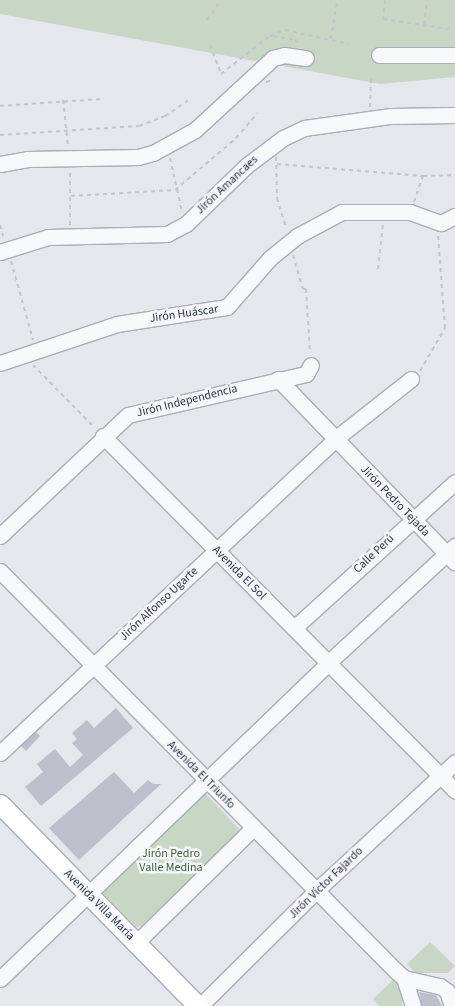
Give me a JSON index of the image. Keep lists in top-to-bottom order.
{
  "streets": {
    "main road": ["Avenida Villa María"],
    "street": [
      "Jirón Amancaes",
      "Jirón Huáscar",
      "Jirón Independencia",
      "Jirón Pedro Tejada",
      "Calle Perú",
      "Avenida El Sol",
      "Jirón Alfonso Ugarte",
      "Avenida El Triunfo",
      "Jirón Víctor Fajardo"
    ]
  },
  "crossings": [
    ["Jirón Independencia", "Avenida El Sol"],
    ["Jirón Pedro Tejada", "Calle Perú"],
    ["Jirón Pedro Tejada", "Jirón Alfonso Ugarte"],
    ["Calle Perú", "Avenida El Sol"],
    ["Avenida El Sol", "Jirón Alfonso Ugarte"],
    ["Avenida El Sol", "Jirón Víctor Fajardo"],
    ["Jirón Alfonso Ugarte", "Avenida El Triunfo"],
    ["Avenida El Triunfo", "Jirón Víctor Fajardo"],
    ["Jirón Víctor Fajardo", "Avenida Villa María"]
  ],
  "parks": ["Jirón Pedro Valle Medina"]
}
